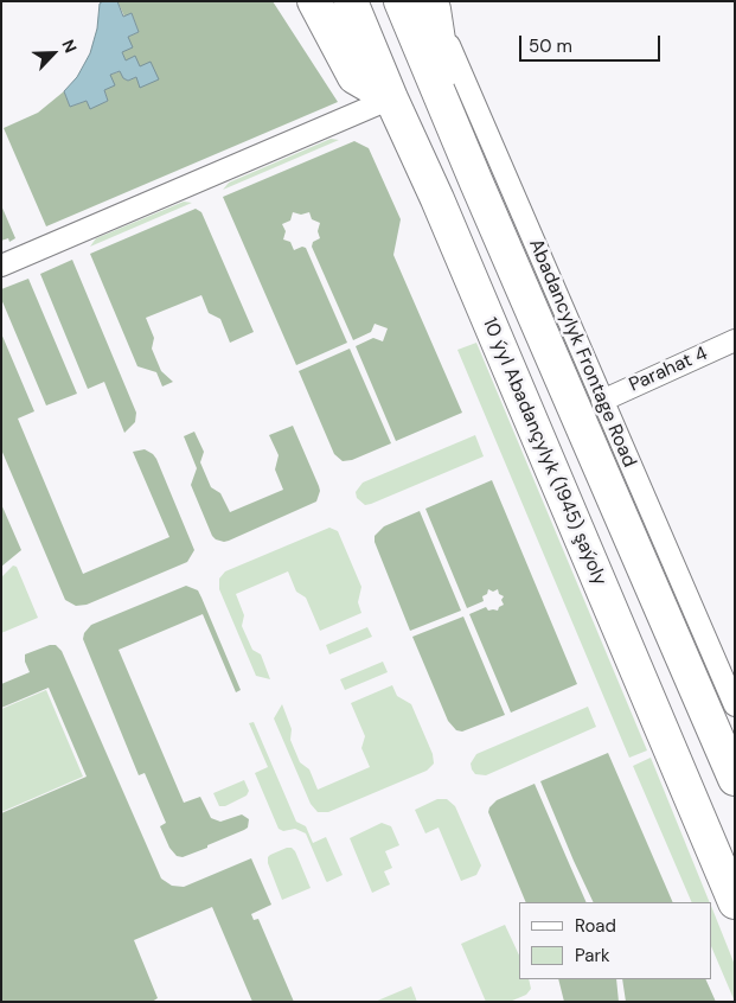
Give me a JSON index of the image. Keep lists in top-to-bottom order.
{
  "streets": {
    "main road": ["10 ýyl Abadançylyk (1945) şaýoly"],
    "street": ["Abadancylyk Frontage Road", "Parahat 4"]
  },
  "crossings": [
    ["Abadancylyk Frontage Road", "Parahat 4"]
  ],
  "legend": ["Road", "Park"],
  "scale_bar": "50 m",
  "north": "top right"
}
